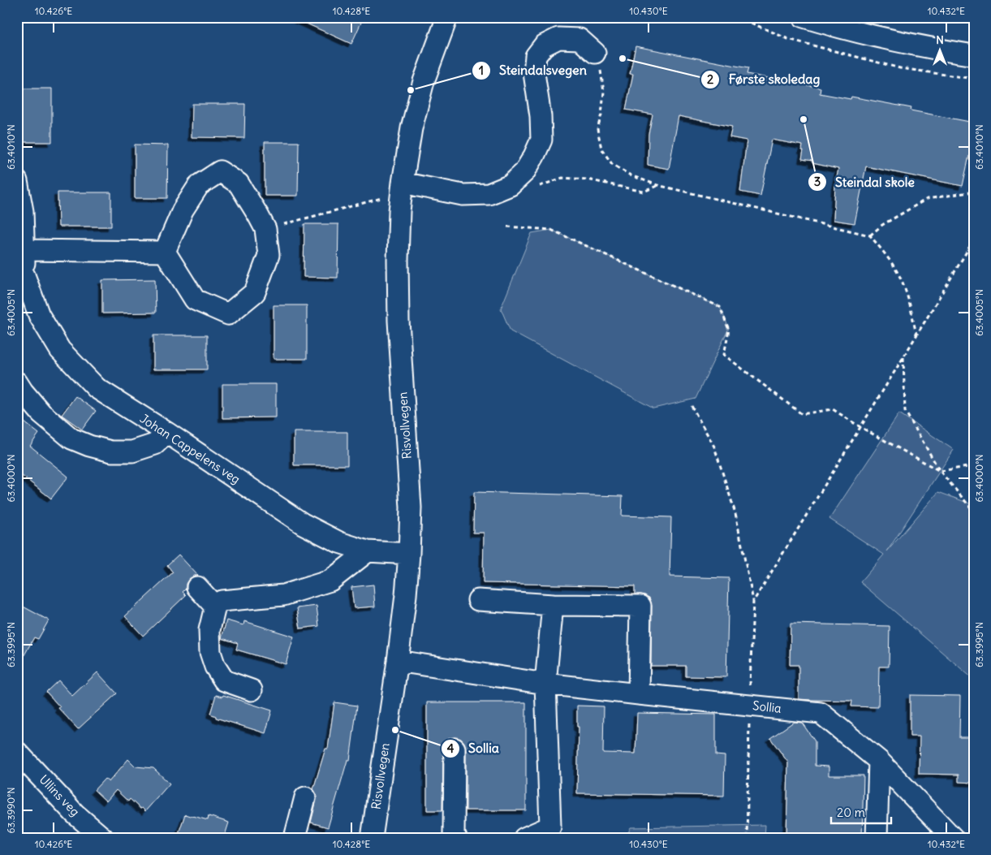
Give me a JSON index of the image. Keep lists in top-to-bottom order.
{
  "streets": {
    "street": [
      "Risvollvegen",
      "Johan Cappelens veg",
      "Sollia",
      "Ullins veg"
    ]
  },
  "crossings": [
    ["Risvollvegen", "Johan Cappelens veg"],
    ["Risvollvegen", "Sollia"]
  ],
  "places": [
    "Første skoledag",
    "Steindalsvegen",
    "Steindal skole",
    "Sollia"
  ],
  "scale_bar": "20 m",
  "north": "top",
  "coordinates": [
    "10.426°E",
    "10.428°E",
    "10.430°E",
    "10.432°E",
    "63.4010°N",
    "63.4005°N",
    "63.4000°N",
    "63.3995°N",
    "63.3990°N"
  ]
}
